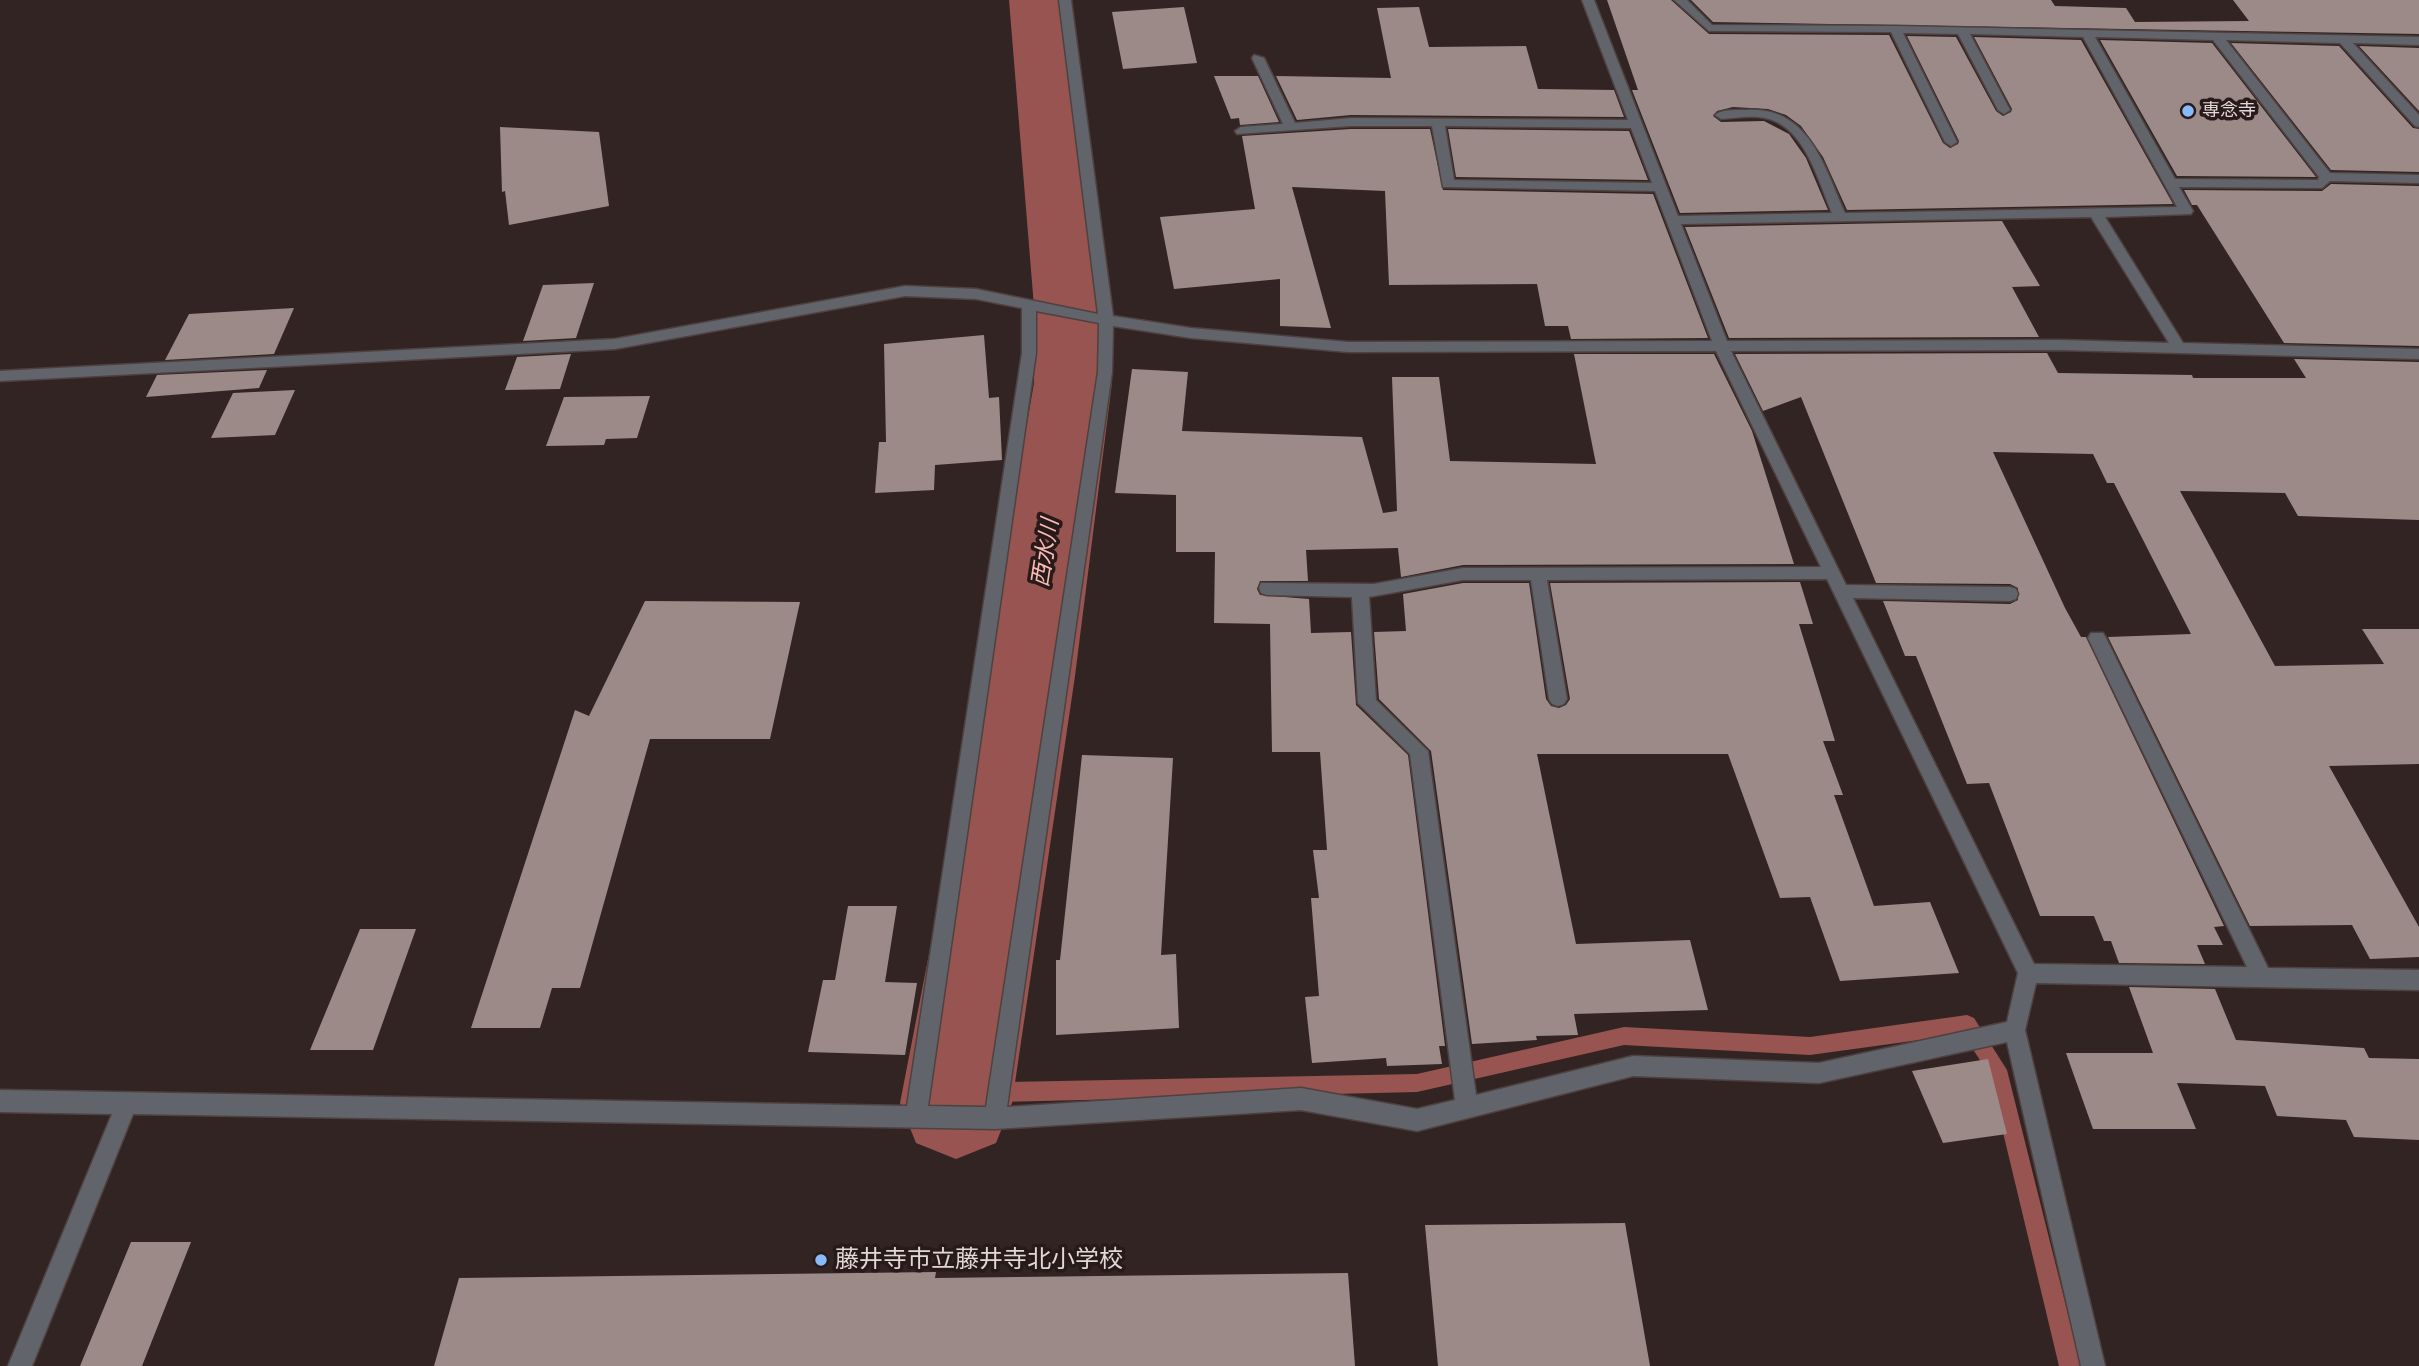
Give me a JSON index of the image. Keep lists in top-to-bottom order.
{
  "water": ["西水川"],
  "places": ["専念寺", "藤井寺市立藤井寺北小学校"]
}
